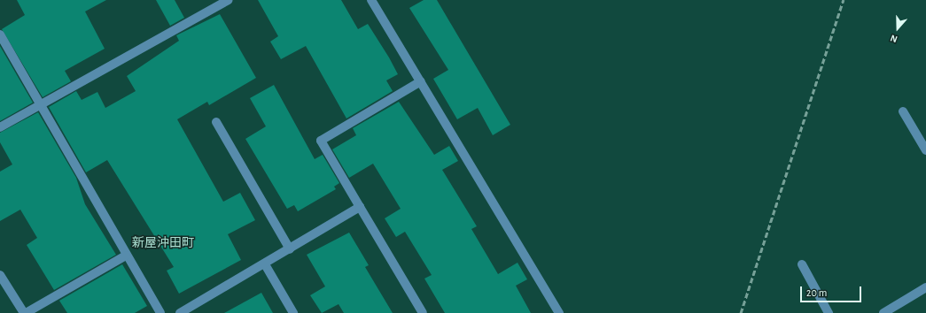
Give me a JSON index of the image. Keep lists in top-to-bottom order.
{
  "districts": ["新屋沖田町"],
  "scale_bar": "20 m",
  "north": "bottom"
}
